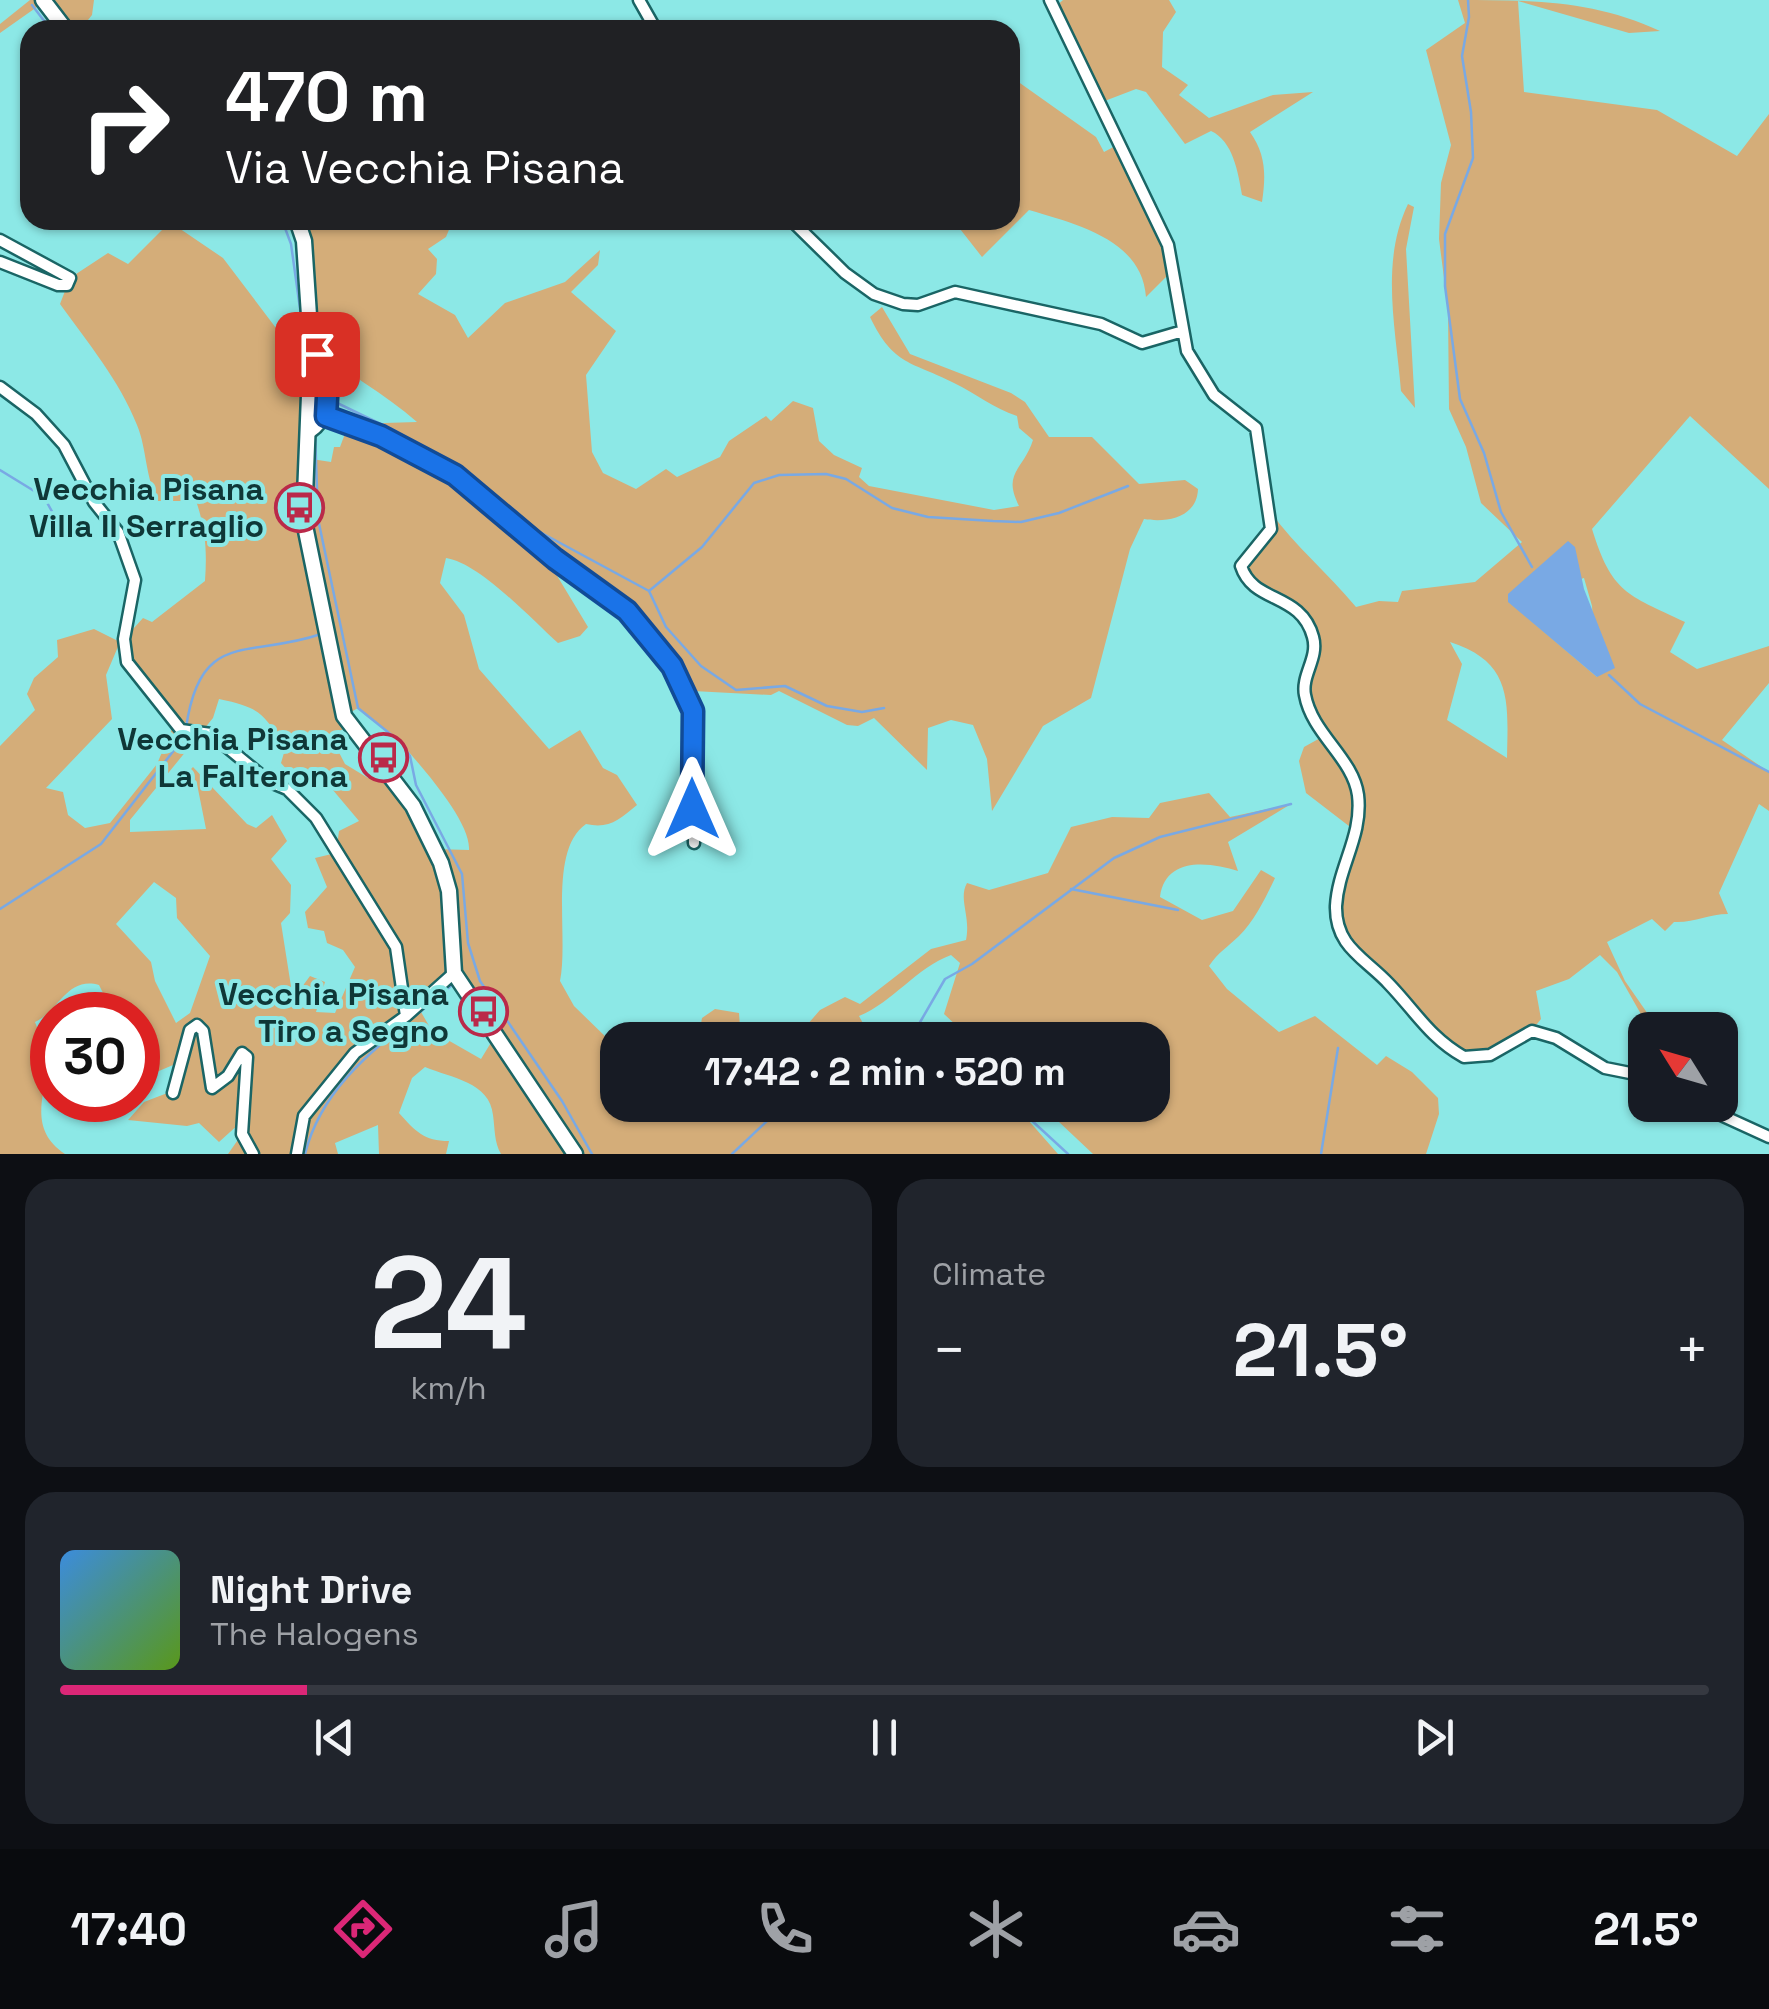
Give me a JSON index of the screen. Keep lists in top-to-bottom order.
{
  "places": {
    "bus stop": ["Vecchia Pisana Villa Il Serraglio", "Vecchia Pisana La Falterona", "Vecchia Pisana Tiro a Segno"]
  },
  "north": "top left",
  "page": {
    "turn": ["470 m", "Via Vecchia Pisana"],
    "limit": "30",
    "trip": "17:42 · 2 min · 520 m",
    "tile": [
      ["24", "km/h"],
      "Climate"
    ],
    "heat": ["−", "21.5°", "+"],
    "song": ["Night Drive", "The Halogens"],
    "tabs": ["17:40", "21.5°"]
  }
}
